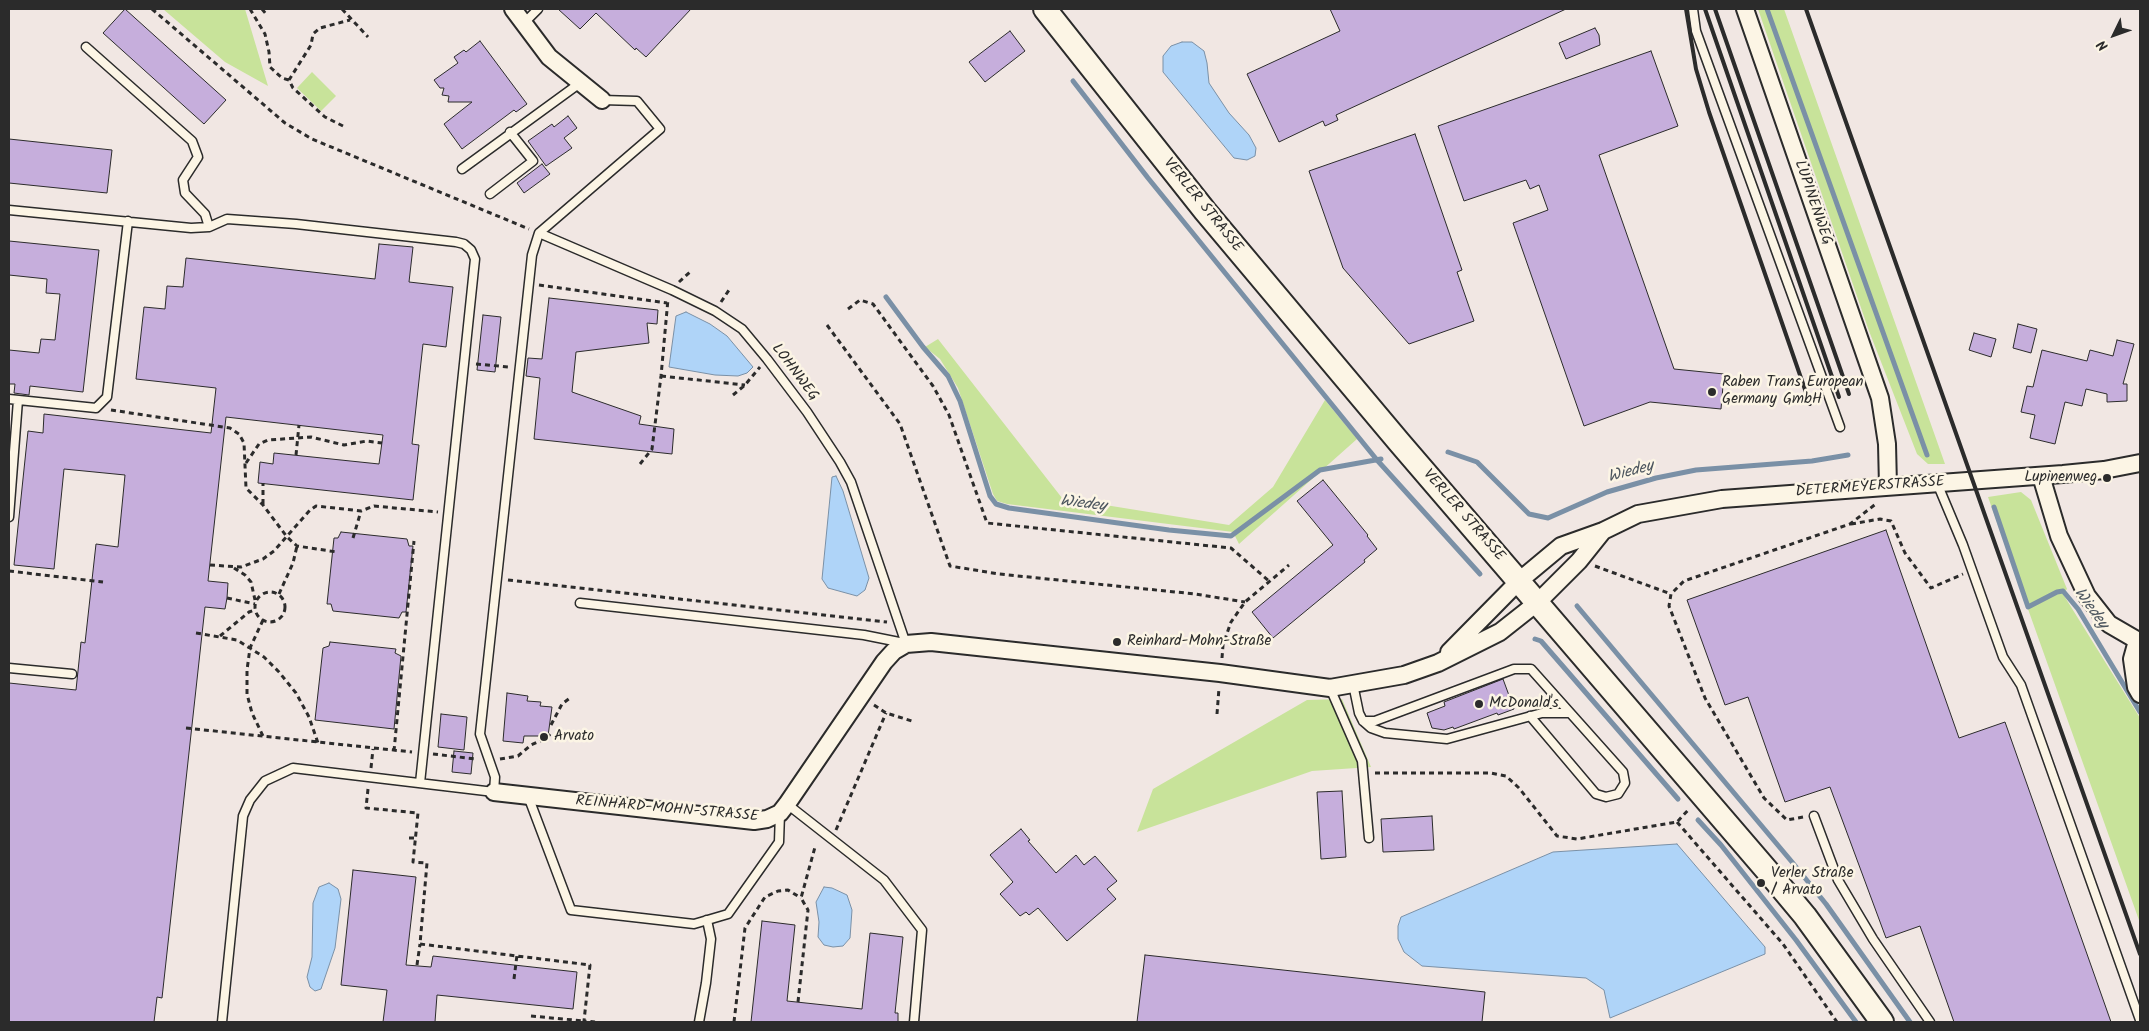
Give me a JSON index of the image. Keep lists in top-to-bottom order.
{
  "streets": {
    "main road": ["VERLER STRASSE"],
    "street": ["LUPINENWEG", "DETERMEYERSTRASSE", "REINHARD-MOHN-STRASSE"],
    "lane": ["LOHNWEG"]
  },
  "crossings": [
    ["LUPINENWEG", "DETERMEYERSTRASSE"],
    ["VERLER STRASSE", "DETERMEYERSTRASSE"]
  ],
  "water": ["Wiedey"],
  "places": [
    "Raben Trans European Germany GmbH",
    "Lupinenweg",
    "Reinhard-Mohn-Straße",
    "McDonald's",
    "Arvato",
    "Verler Straße / Arvato"
  ],
  "north": "bottom left"
}
